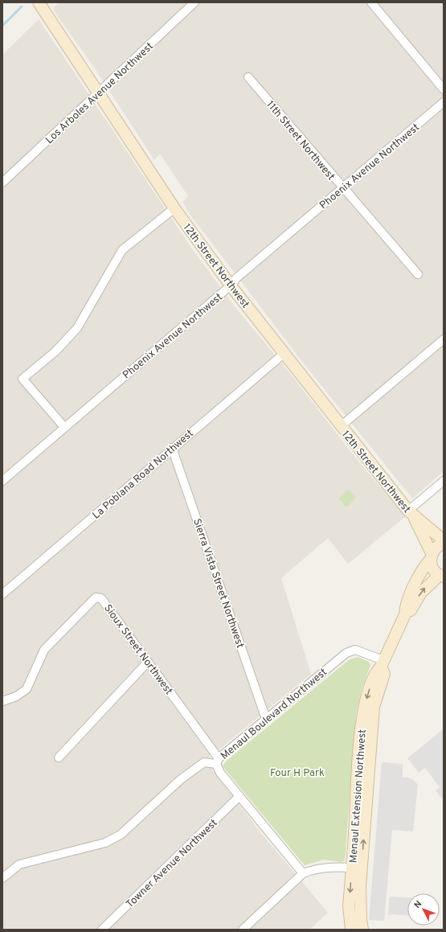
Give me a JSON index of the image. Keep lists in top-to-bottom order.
{
  "streets": {
    "main road": ["12th Street Northwest", "Menaul Extension Northwest"],
    "street": [
      "Los Arboles Avenue Northwest",
      "11th Street Northwest",
      "Phoenix Avenue Northwest",
      "La Poblana Road Northwest",
      "Sierra Vista Street Northwest",
      "Sioux Street Northwest",
      "Menaul Boulevard Northwest",
      "Towner Avenue Northwest"
    ]
  },
  "crossings": [
    ["Los Arboles Avenue Northwest", "12th Street Northwest"],
    ["11th Street Northwest", "Phoenix Avenue Northwest"],
    ["Phoenix Avenue Northwest", "12th Street Northwest"],
    ["12th Street Northwest", "La Poblana Road Northwest"],
    ["La Poblana Road Northwest", "Sierra Vista Street Northwest"],
    ["Sierra Vista Street Northwest", "Menaul Boulevard Northwest"],
    ["Sioux Street Northwest", "Menaul Boulevard Northwest"],
    ["Sioux Street Northwest", "Towner Avenue Northwest"],
    ["Menaul Boulevard Northwest", "Menaul Extension Northwest"]
  ],
  "parks": ["Four H Park"],
  "north": "top left"
}
